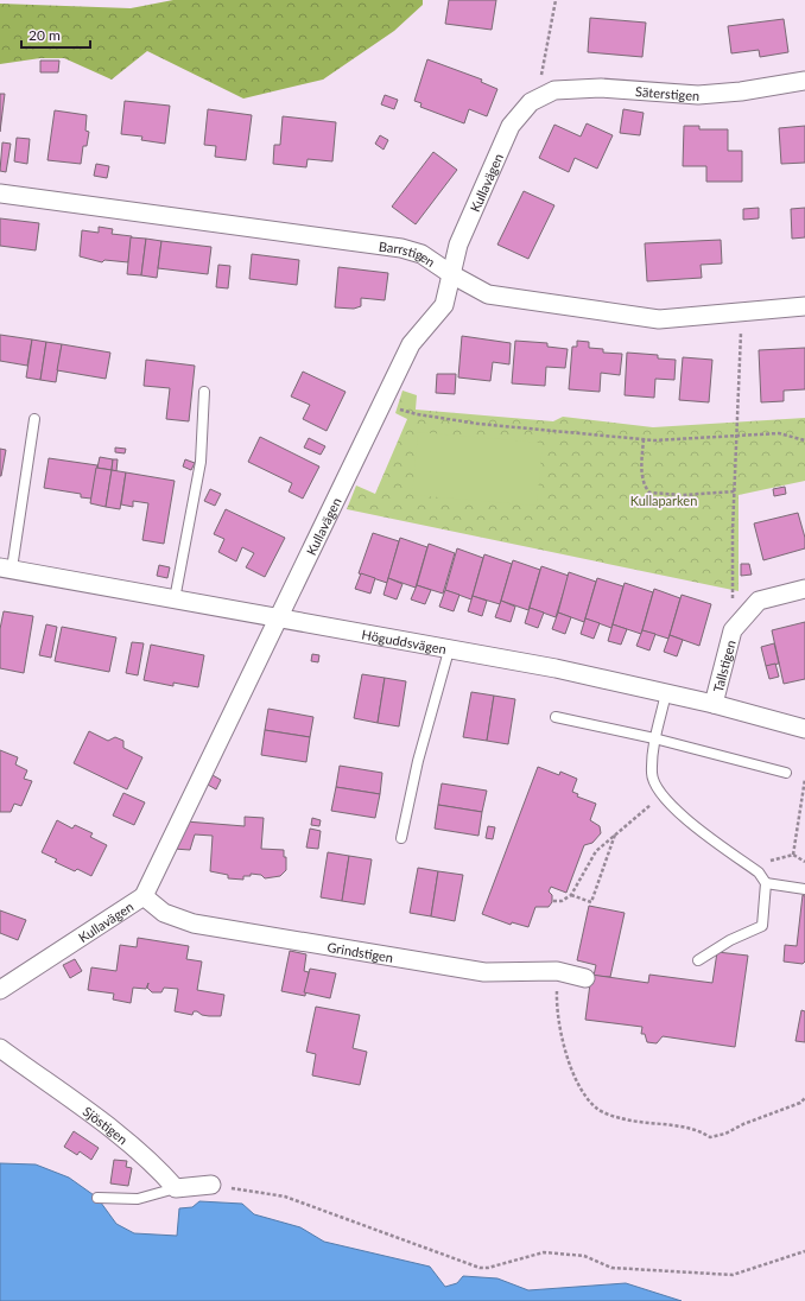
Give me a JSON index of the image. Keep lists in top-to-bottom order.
{
  "streets": {
    "street": [
      "Säterstigen",
      "Kullavägen",
      "Barrstigen",
      "Höguddsvägen",
      "Tallstigen",
      "Grindstigen",
      "Sjöstigen"
    ]
  },
  "crossings": [
    ["Säterstigen", "Kullavägen"],
    ["Kullavägen", "Barrstigen"],
    ["Kullavägen", "Höguddsvägen"],
    ["Kullavägen", "Grindstigen"],
    ["Höguddsvägen", "Tallstigen"]
  ],
  "parks": ["Kullaparken"],
  "scale_bar": "20 m"
}
